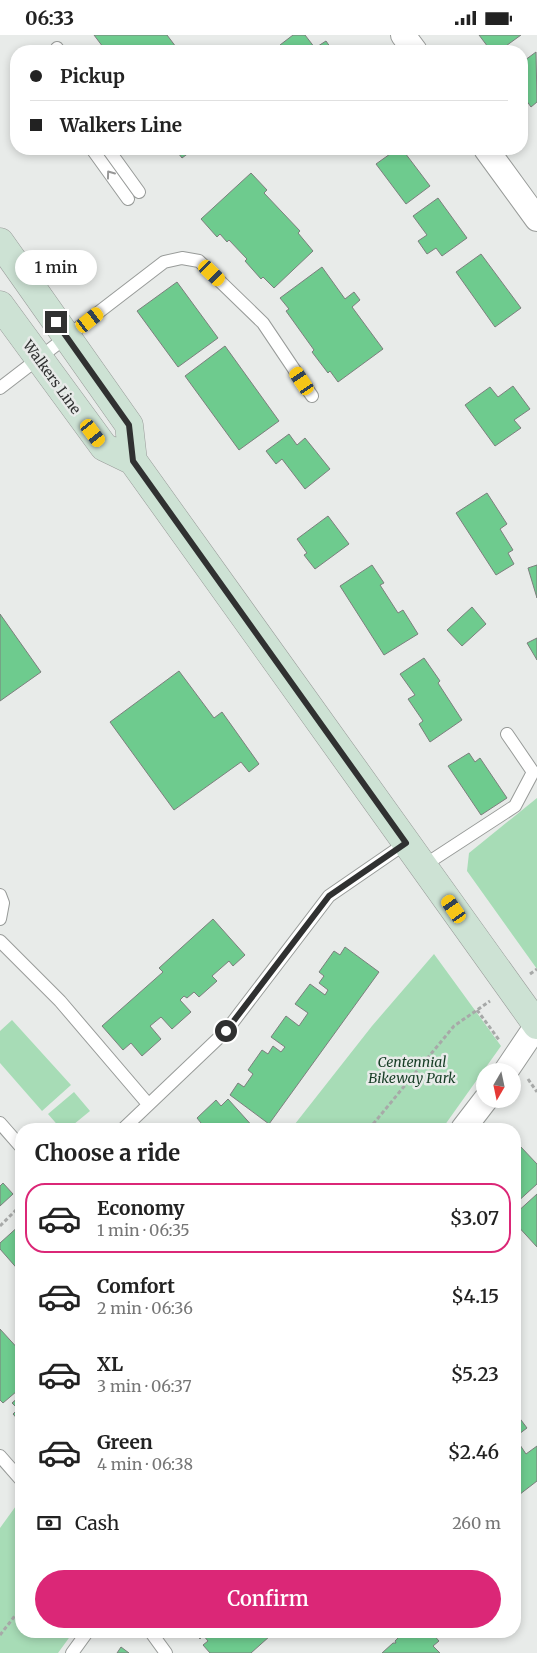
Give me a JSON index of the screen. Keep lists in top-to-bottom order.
{
  "streets": {
    "main road": ["Walkers Line"]
  },
  "parks": ["Centennial Bikeway Park"],
  "north": "bottom",
  "page": {
    "status": "06:33",
    "banner": ["Pickup", "Walkers Line"],
    "bubble": "1 min",
    "heading": "Choose a ride",
    "list": [
      {
        "name": "Economy",
        "note": "1 min · 06:35",
        "value": "$3.07"
      },
      {
        "name": "Comfort",
        "note": "2 min · 06:36",
        "value": "$4.15"
      },
      {
        "name": "XL",
        "note": "3 min · 06:37",
        "value": "$5.23"
      },
      {
        "name": "Green",
        "note": "4 min · 06:38",
        "value": "$2.46"
      }
    ],
    "pay": ["Cash", "260 m"],
    "buttons": "Confirm"
  }
}
